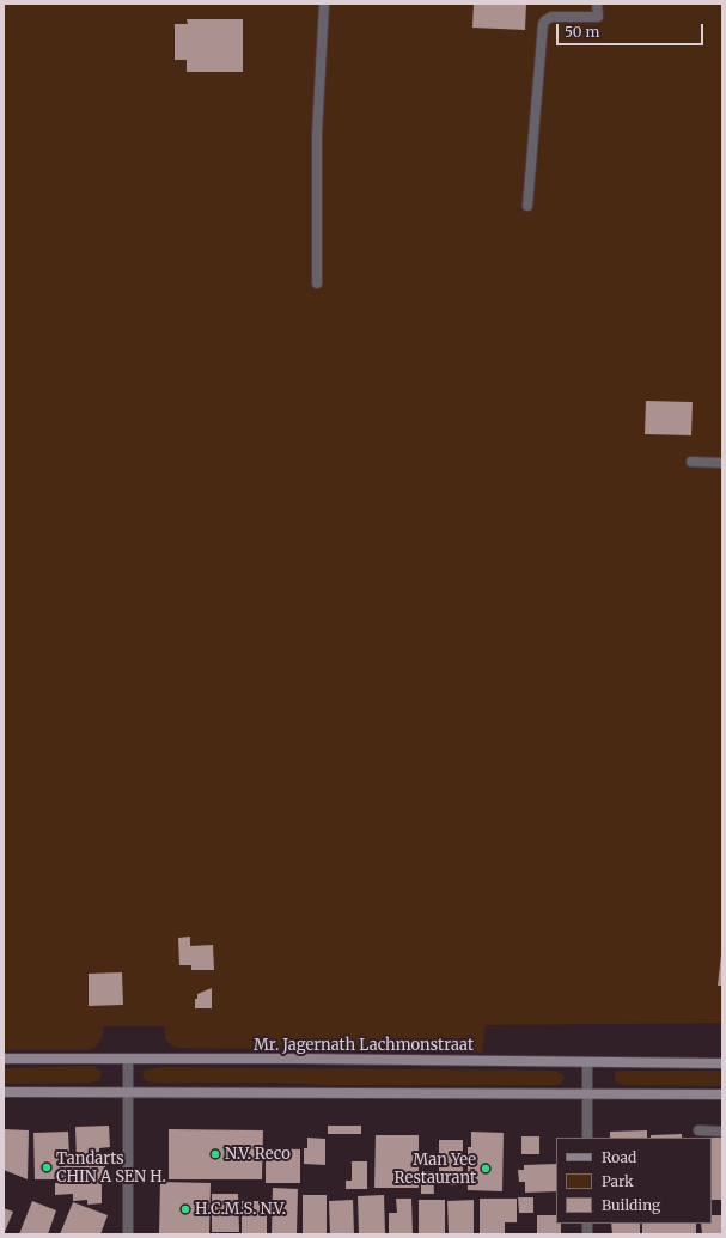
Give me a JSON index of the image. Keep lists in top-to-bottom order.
{
  "streets": {
    "main road": ["Mr. Jagernath Lachmonstraat"]
  },
  "places": [
    "N.V. Reco",
    "Tandarts CHIN A SEN H.",
    "Man Yee Restaurant",
    "H.C.M.S. N.V."
  ],
  "legend": ["Road", "Park", "Building"],
  "scale_bar": "50 m"
}
